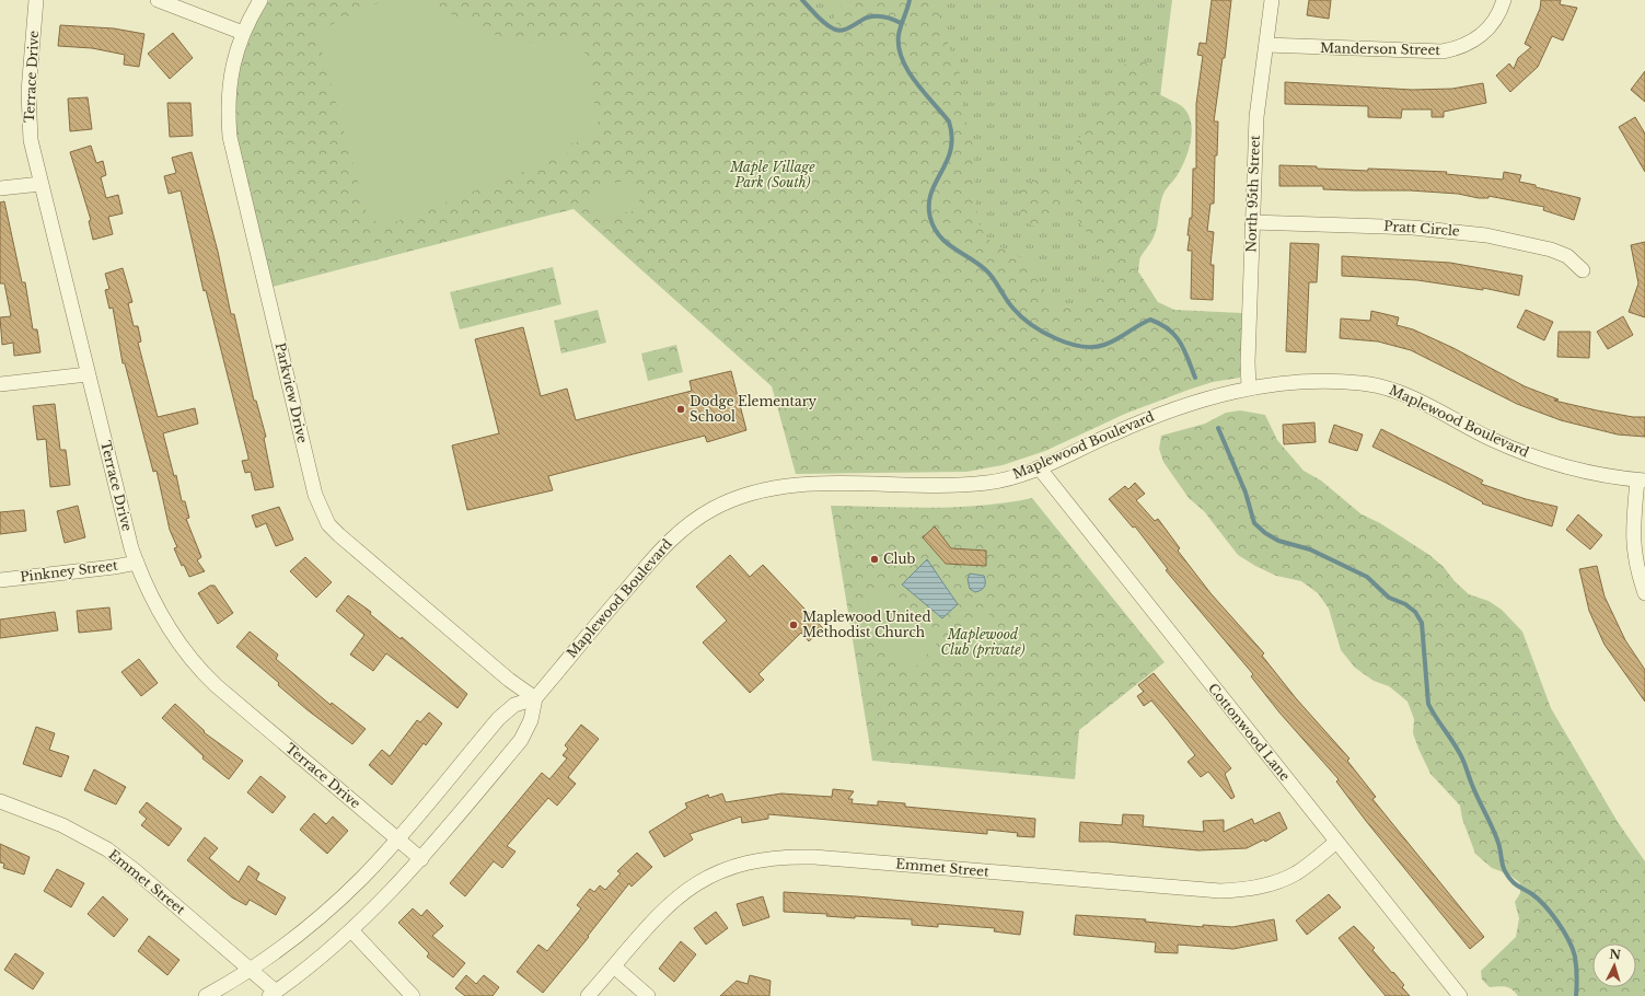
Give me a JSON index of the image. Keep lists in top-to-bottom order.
{
  "streets": {
    "street": [
      "Manderson Street",
      "Terrace Drive",
      "North 95th Street",
      "Pratt Circle",
      "Parkview Drive",
      "Maplewood Boulevard",
      "Pinkney Street",
      "Cottonwood Lane",
      "Emmet Street"
    ]
  },
  "crossings": [
    ["Manderson Street", "North 95th Street"],
    ["Terrace Drive", "Maplewood Boulevard"],
    ["Terrace Drive", "Pinkney Street"],
    ["North 95th Street", "Pratt Circle"],
    ["North 95th Street", "Maplewood Boulevard"],
    ["Parkview Drive", "Maplewood Boulevard"],
    ["Maplewood Boulevard", "Cottonwood Lane"],
    ["Maplewood Boulevard", "Emmet Street"],
    ["Cottonwood Lane", "Emmet Street"]
  ],
  "parks": ["Maple Village Park (South)", "Maplewood Club (private)"],
  "places": ["Dodge Elementary School", "Club", "Maplewood United Methodist Church"],
  "north": "top"
}
